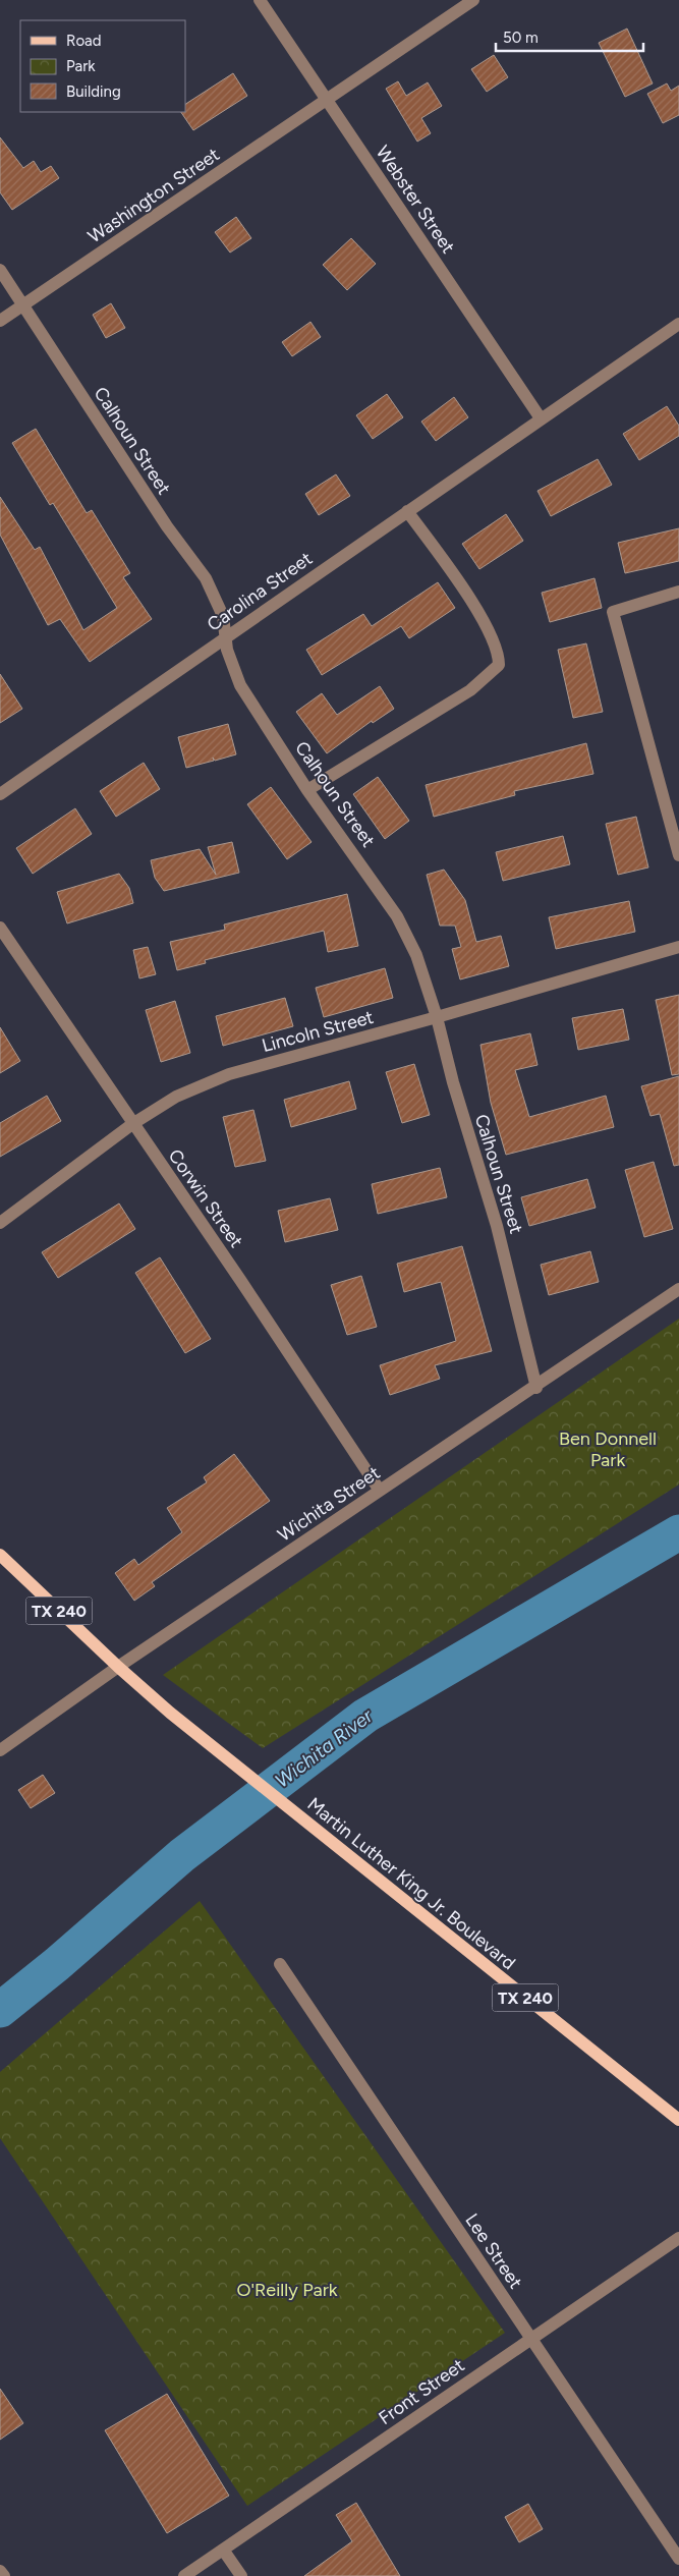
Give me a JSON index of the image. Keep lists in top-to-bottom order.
{
  "streets": {
    "main road": ["TX 240", "Martin Luther King Jr. Boulevard"],
    "street": [
      "Washington Street",
      "Webster Street",
      "Calhoun Street",
      "Carolina Street",
      "Lincoln Street",
      "Corwin Street",
      "Wichita Street",
      "Lee Street",
      "Front Street"
    ]
  },
  "crossings": [
    ["Washington Street", "Webster Street"],
    ["Washington Street", "Calhoun Street"],
    ["Webster Street", "Carolina Street"],
    ["Calhoun Street", "Carolina Street"],
    ["Calhoun Street", "Lincoln Street"],
    ["Calhoun Street", "Wichita Street"],
    ["Lincoln Street", "Corwin Street"],
    ["Corwin Street", "Wichita Street"],
    ["Wichita Street", "TX 240"],
    ["Wichita Street", "Martin Luther King Jr. Boulevard"],
    ["TX 240", "Martin Luther King Jr. Boulevard"],
    ["Lee Street", "Front Street"]
  ],
  "water": ["Wichita River"],
  "parks": ["Ben Donnell Park", "O'Reilly Park"],
  "legend": ["Road", "Park", "Building"],
  "scale_bar": "50 m"
}
